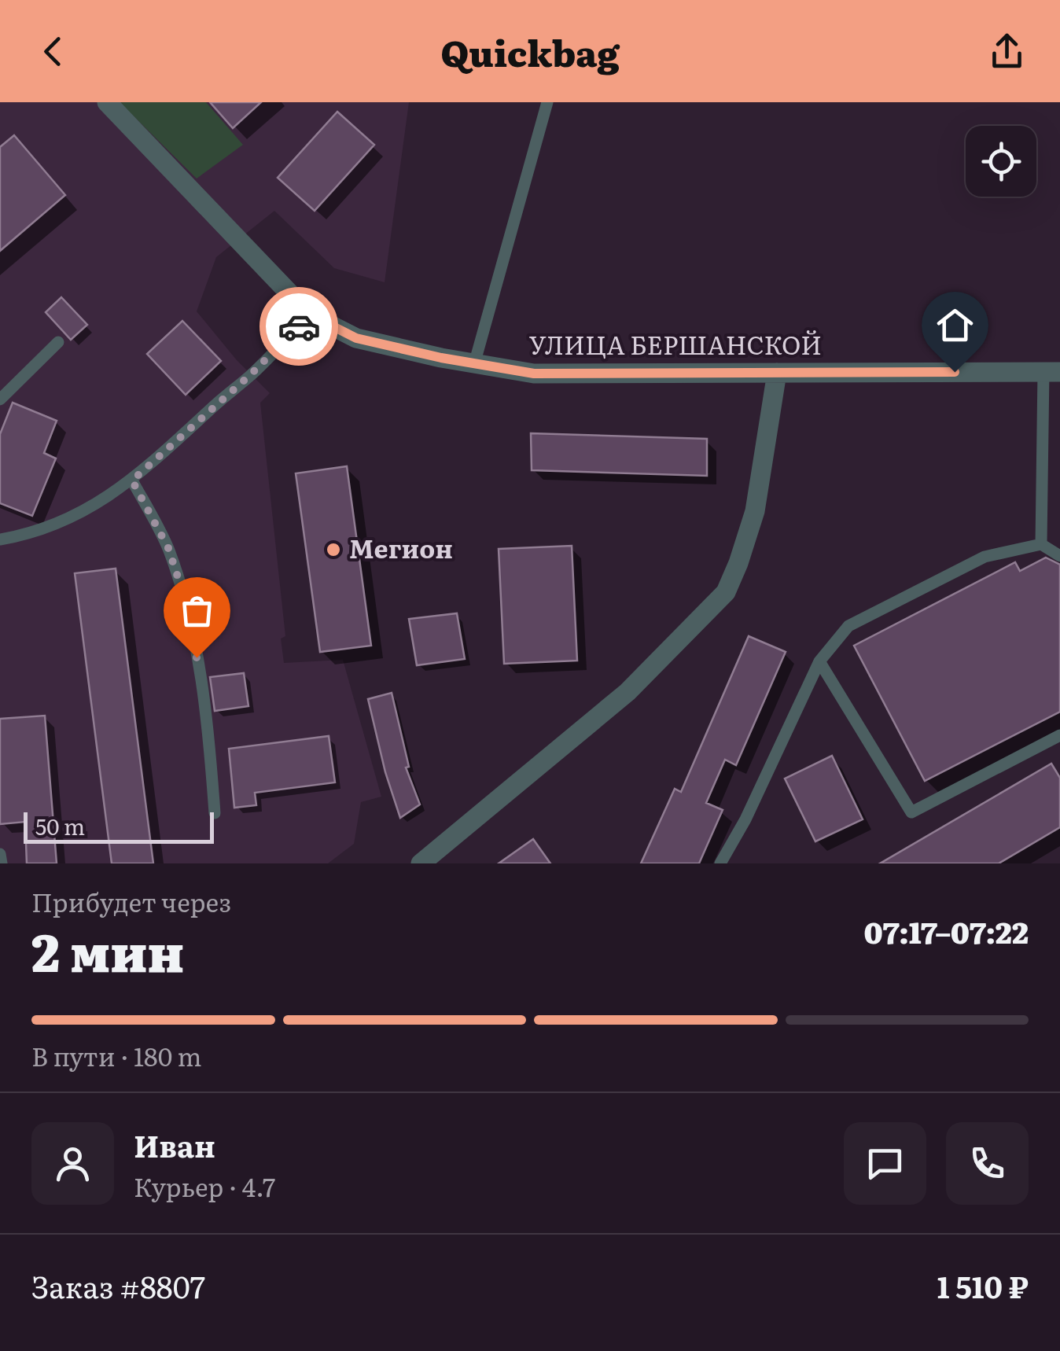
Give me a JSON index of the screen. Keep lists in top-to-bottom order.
{
  "streets": {
    "street": ["УЛИЦА БЕРШАНСКОЙ"]
  },
  "places": ["Мегион"],
  "scale_bar": "50 m",
  "page": {
    "header": "Quickbag",
    "scale": "50 m",
    "heading": ["2 мин", "Прибудет через", "07:17–07:22"],
    "panel": [
      "Иван",
      "Курьер · 4.7",
      "Заказ #8807",
      "1 510 ₽"
    ],
    "bar": "В пути · 180 m"
  }
}
